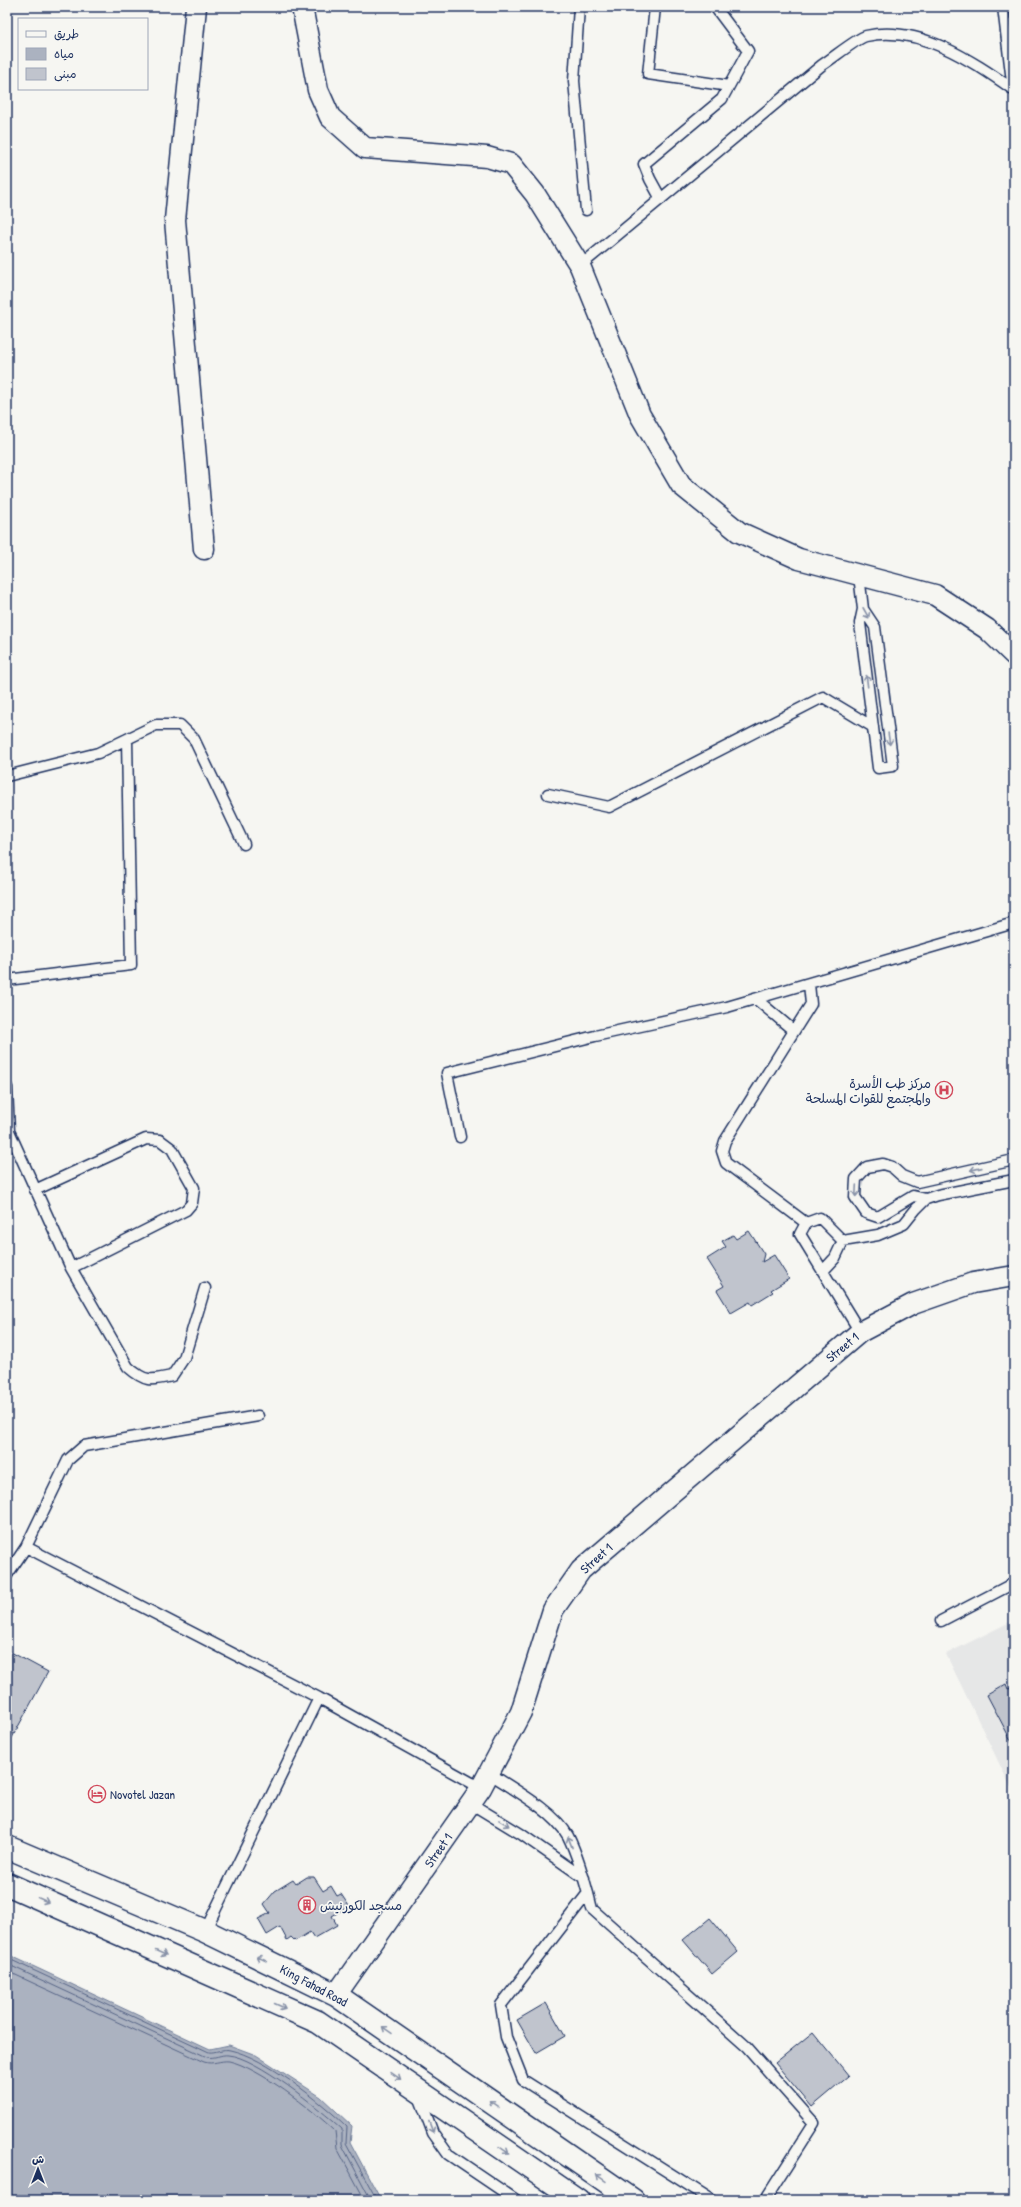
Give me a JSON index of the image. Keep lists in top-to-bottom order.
{
  "streets": {
    "main road": ["King Fahad Road"],
    "street": ["Street 1"]
  },
  "crossings": [
    ["Street 1", "King Fahad Road"]
  ],
  "places": {
    "hospital": ["مركز طب الأسرة والمجتمع للقوات المسلحة"],
    "hotel": ["Novotel Jazan"],
    "building": ["مسجد الكورنيش"]
  },
  "legend": ["طريق", "مياه", "مبنى"],
  "north": "top"
}
